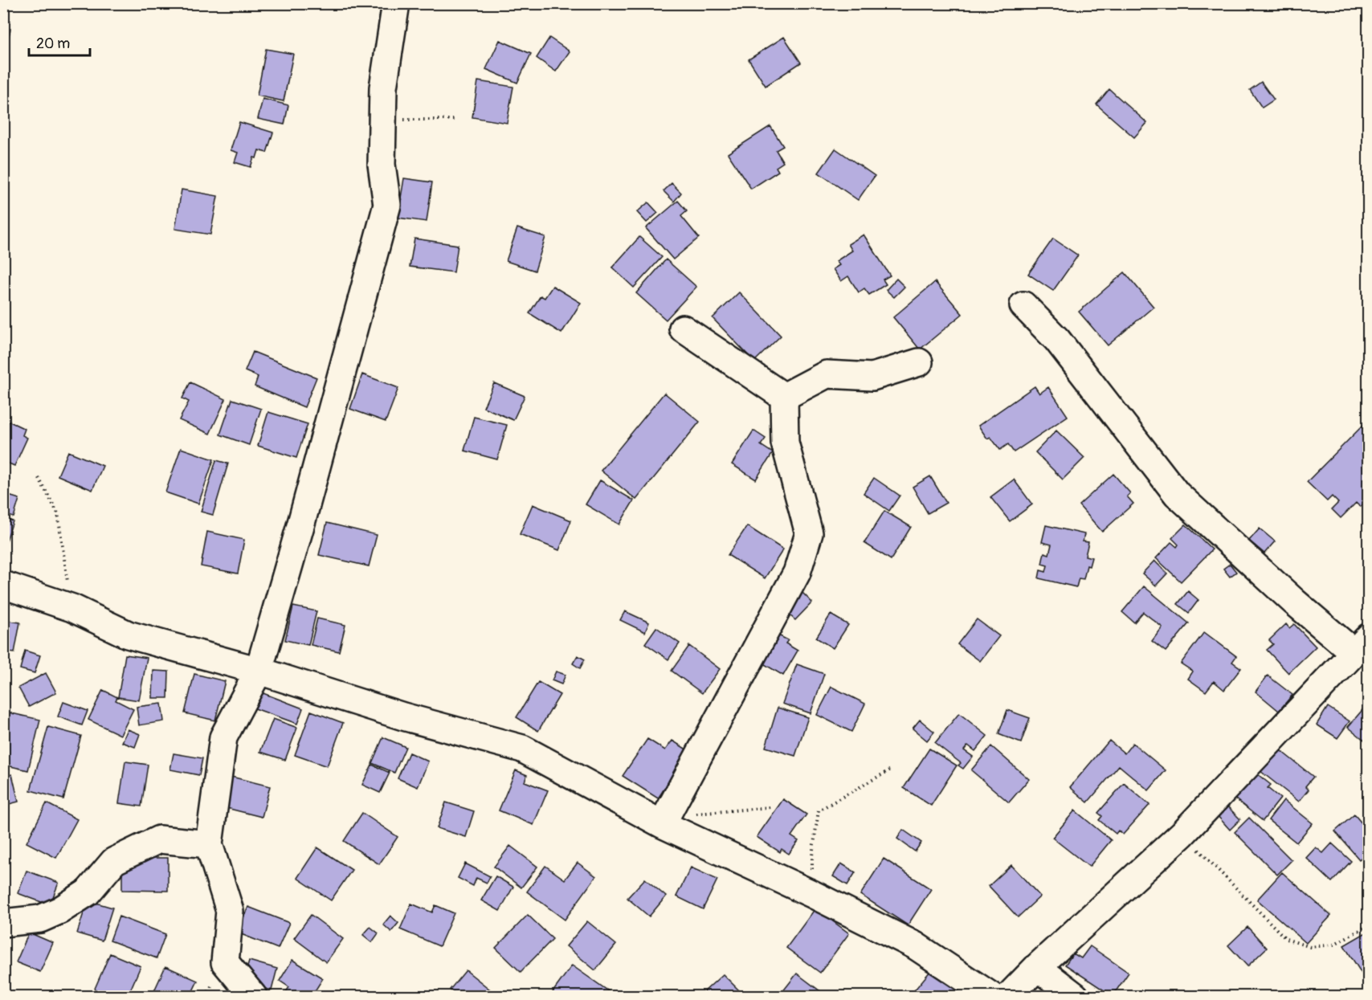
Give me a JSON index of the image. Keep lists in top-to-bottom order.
{
  "scale_bar": "20 m"
}
